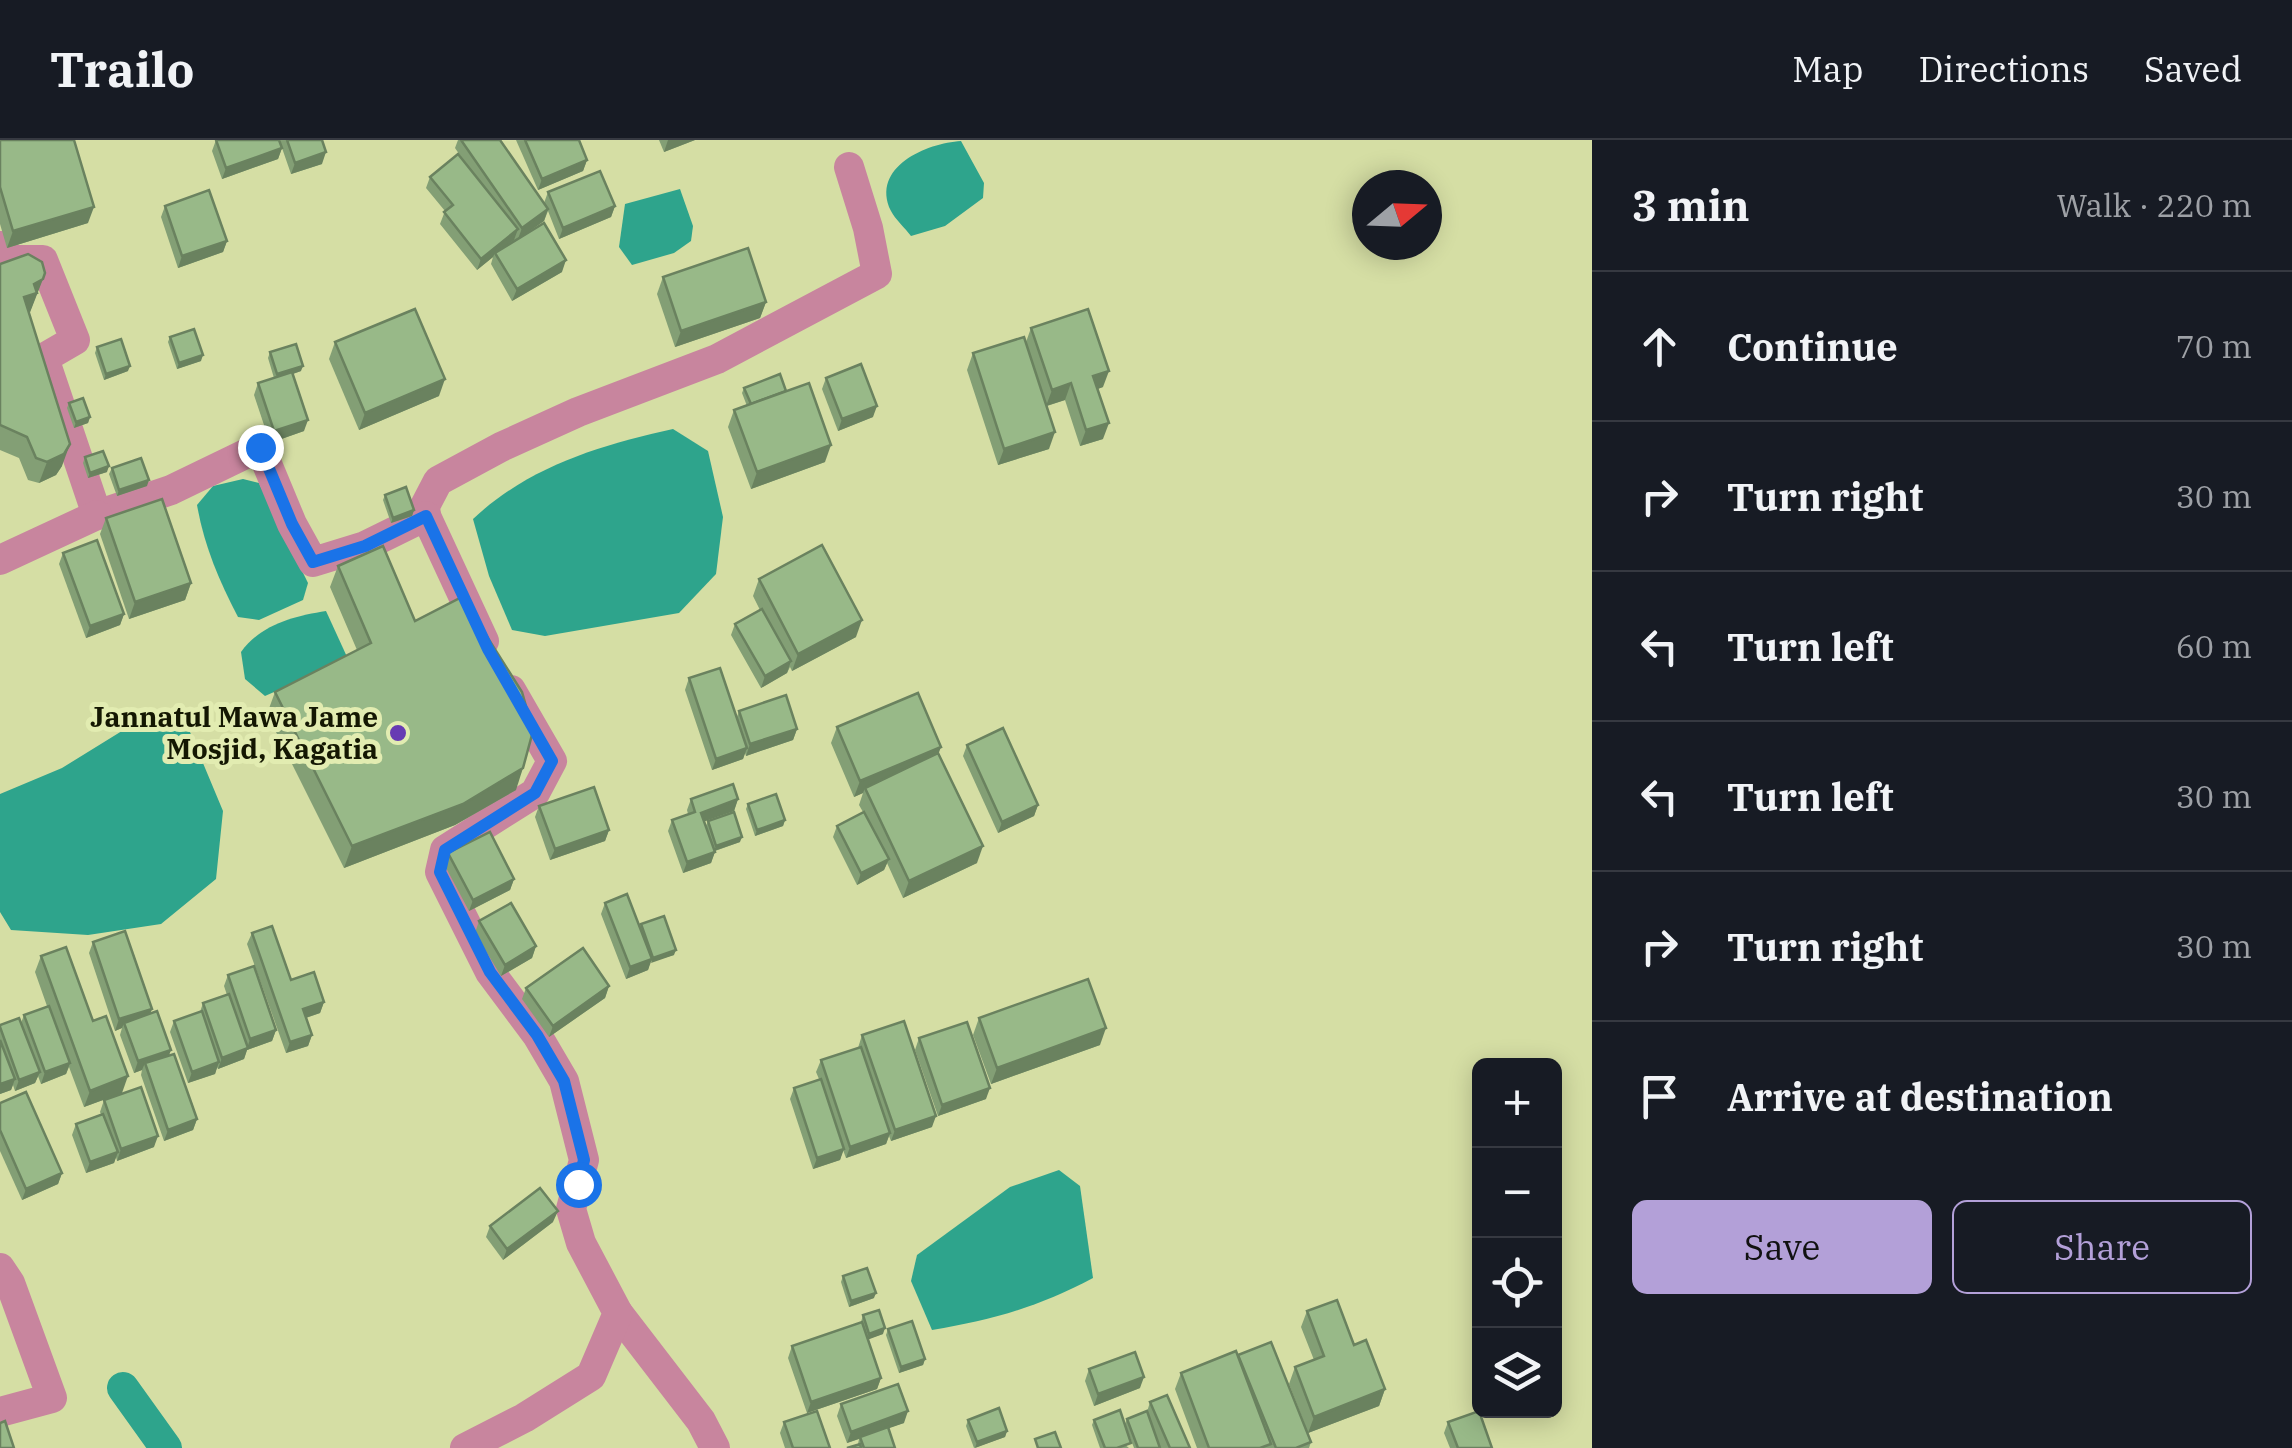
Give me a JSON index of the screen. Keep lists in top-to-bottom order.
{
  "places": ["Jannatul Mawa Jame Mosjid, Kagatia"],
  "north": "right",
  "page": {
    "header": "Trailo",
    "nav": ["Map", "Directions", "Saved"],
    "heading": ["3 min", "Walk · 220 m"],
    "list": [
      ["Continue", "70 m"],
      ["Turn right", "30 m"],
      ["Turn left", "60 m"],
      ["Turn left", "30 m"],
      ["Turn right", "30 m"],
      "Arrive at destination"
    ],
    "map_buttons": ["+", "−"],
    "buttons": ["Save", "Share"]
  }
}
